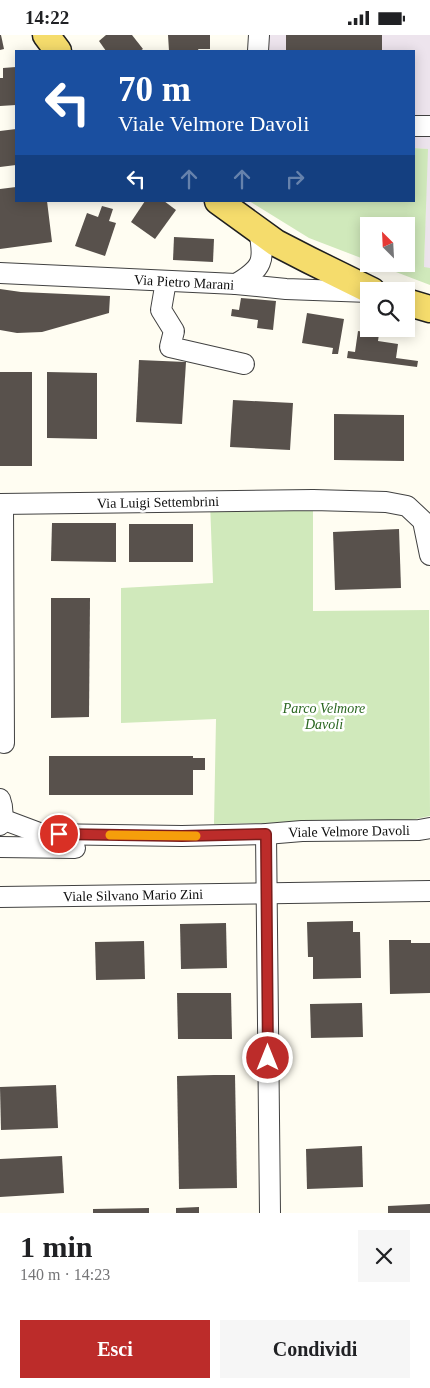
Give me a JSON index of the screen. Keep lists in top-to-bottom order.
{
  "streets": {
    "street": [
      "Via Pietro Marani",
      "Via Luigi Settembrini",
      "Viale Velmore Davoli",
      "Viale Silvano Mario Zini"
    ]
  },
  "parks": ["Parco Velmore Davoli"],
  "north": "top left",
  "page": {
    "status": "14:22",
    "turn": ["70 m", "Viale Velmore Davoli"],
    "heading": ["1 min", "140 m · 14:23"],
    "buttons": ["Esci", "Condividi"]
  }
}
